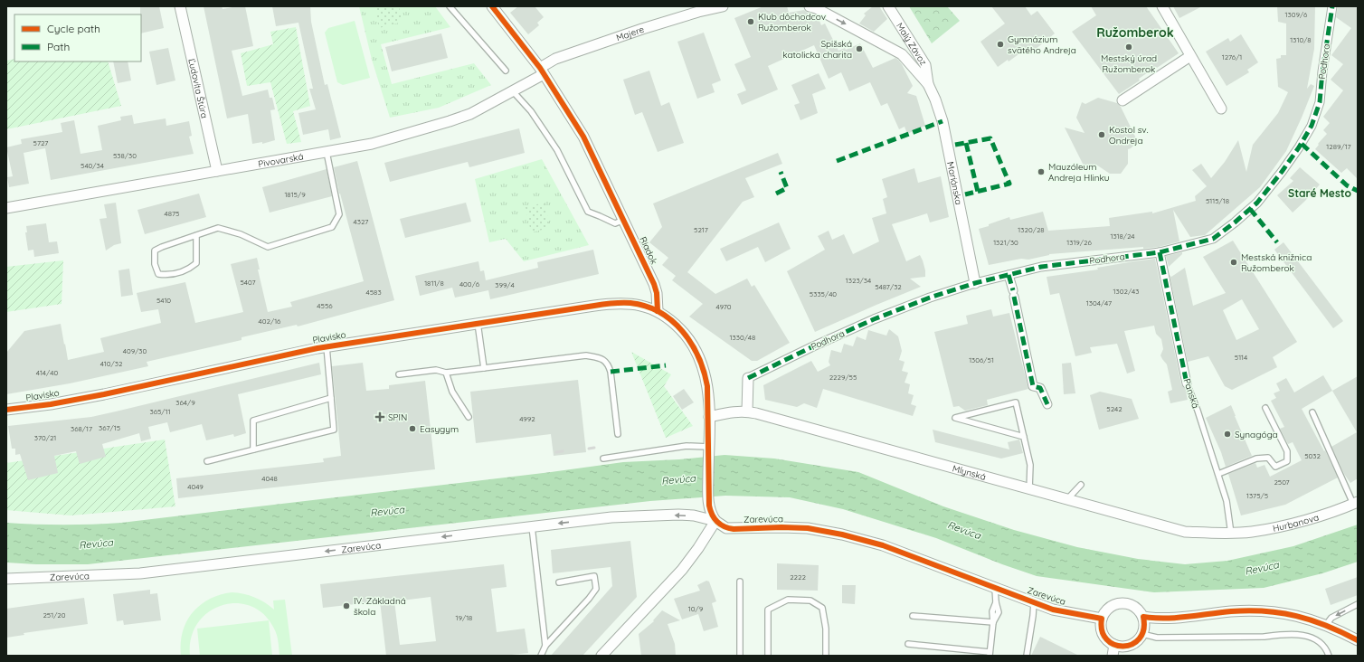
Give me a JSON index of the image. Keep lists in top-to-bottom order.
{
  "streets": {
    "street": [
      "Majere",
      "Malý Závoz",
      "Podhora",
      "Ľudovíta Štúra",
      "Pivovarská",
      "Mariánska",
      "Riadok",
      "Plavisko",
      "Panská",
      "Mlynská",
      "Zarevúca",
      "Hurbanova"
    ]
  },
  "crossings": [
    ["Majere", "Pivovarská"],
    ["Majere", "Riadok"],
    ["Malý Závoz", "Mariánska"],
    ["Podhora", "Mariánska"],
    ["Podhora", "Panská"],
    ["Ľudovíta Štúra", "Pivovarská"],
    ["Pivovarská", "Riadok"],
    ["Riadok", "Plavisko"],
    ["Panská", "Mlynská"],
    ["Panská", "Hurbanova"],
    ["Mlynská", "Hurbanova"]
  ],
  "one_way": ["Zarevúca"],
  "districts": ["Ružomberok", "Staré Mesto"],
  "water": ["Revúca"],
  "places": {
    "other": [
      "Klub dôchodcov Ružomberok",
      "Gymnázium svätého Andreja",
      "Mestský úrad Ružomberok",
      "Spišská katolicka charita",
      "Kostol sv. Ondreja",
      "Mauzóleum Andreja Hlinku",
      "Mestská knižnica Ružomberok",
      "Easygym",
      "Synagóga",
      "IV. Základná škola"
    ],
    "health": ["SPIN"]
  },
  "house_numbers": [
    "1309/6",
    "1310/8",
    "1276/1",
    "5727",
    "1289/17",
    "538/30",
    "540/34",
    "1815/9",
    "5115/18",
    "4875",
    "4327",
    "5217",
    "1320/28",
    "1318/24",
    "1321/30",
    "1319/26",
    "1323/34",
    "5407",
    "1811/8",
    "400/6",
    "399/4",
    "5487/32",
    "1302/43",
    "4583",
    "5335/40",
    "5410",
    "1304/47",
    "4556",
    "4970",
    "402/16",
    "1330/48",
    "409/30",
    "5114",
    "1306/51",
    "410/32",
    "414/40",
    "2229/55",
    "364/9",
    "5242",
    "365/11",
    "4992",
    "367/15",
    "368/17",
    "370/21",
    "5032",
    "4048",
    "2507",
    "4049",
    "1375/5",
    "2222",
    "10/9",
    "251/20",
    "19/18"
  ],
  "legend": ["Cycle path", "Path"]
}
